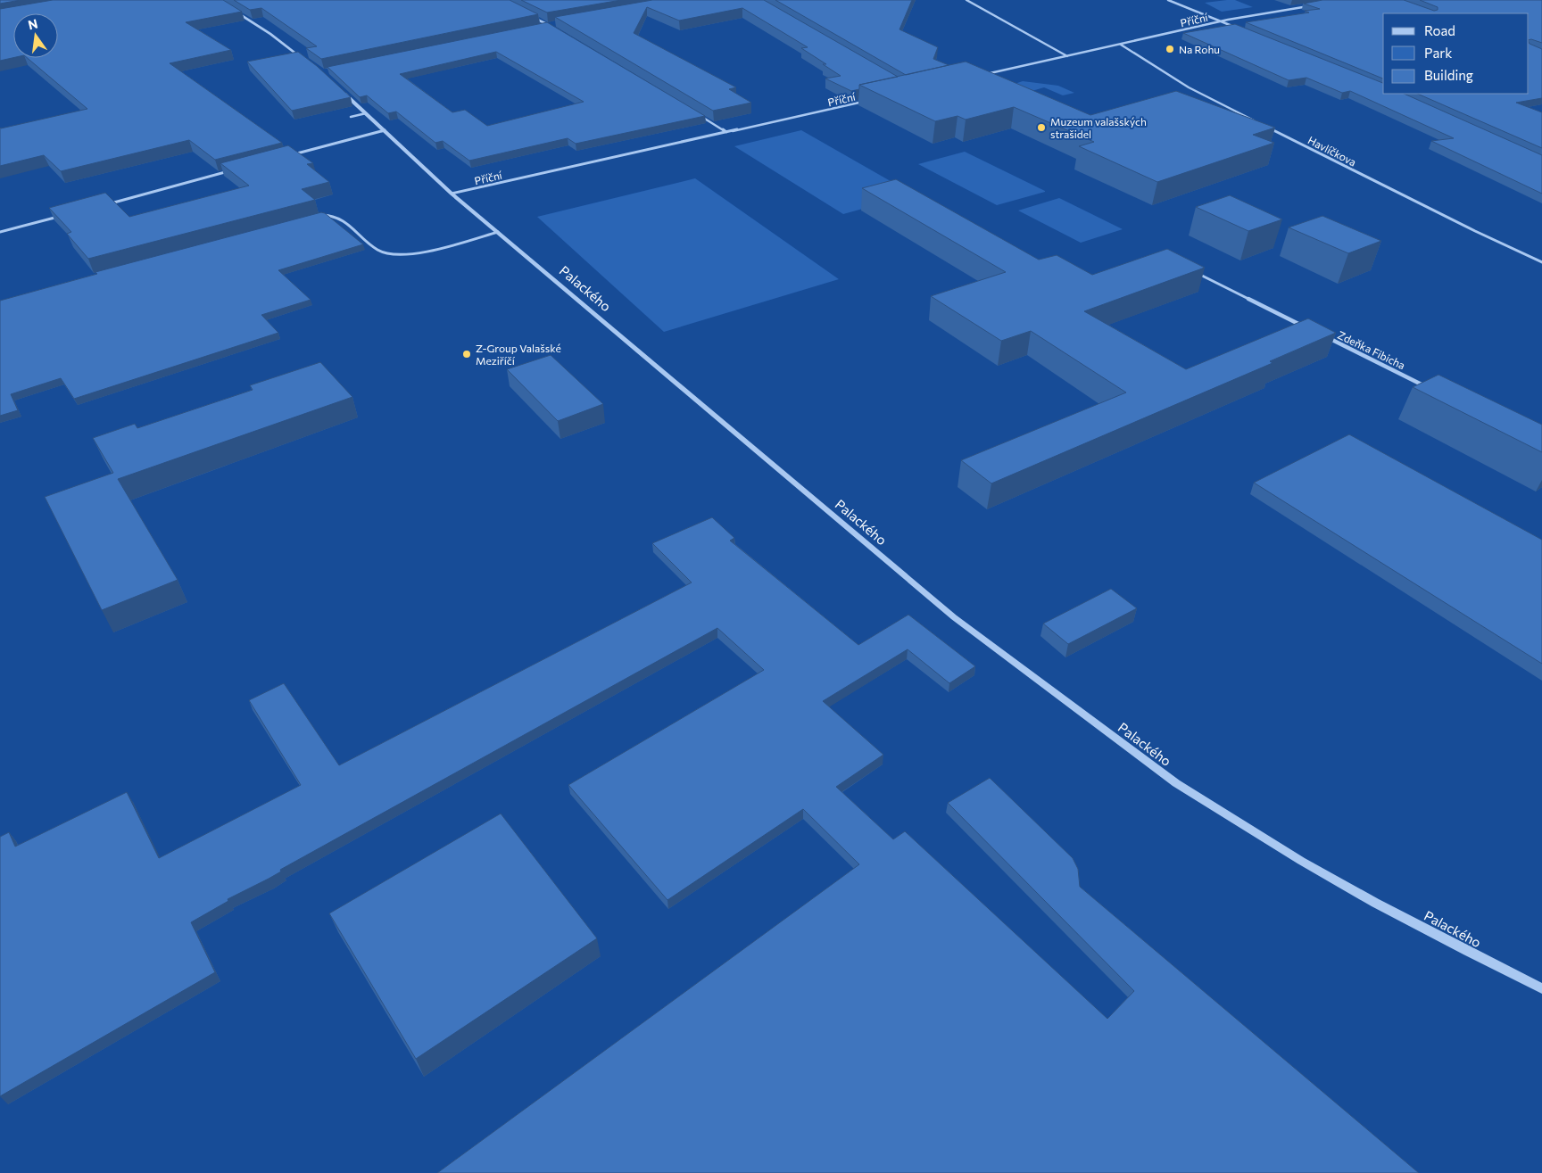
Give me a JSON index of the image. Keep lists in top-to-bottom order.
{
  "streets": {
    "street": [
      "Příční",
      "Havlíčkova",
      "Palackého",
      "Zdeňka Fibicha"
    ]
  },
  "crossings": [
    ["Příční", "Palackého"]
  ],
  "places": ["Na Rohu", "Muzeum valašských strašidel", "Z-Group Valašské Meziříčí"],
  "legend": ["Road", "Park", "Building"],
  "north": "top"
}
